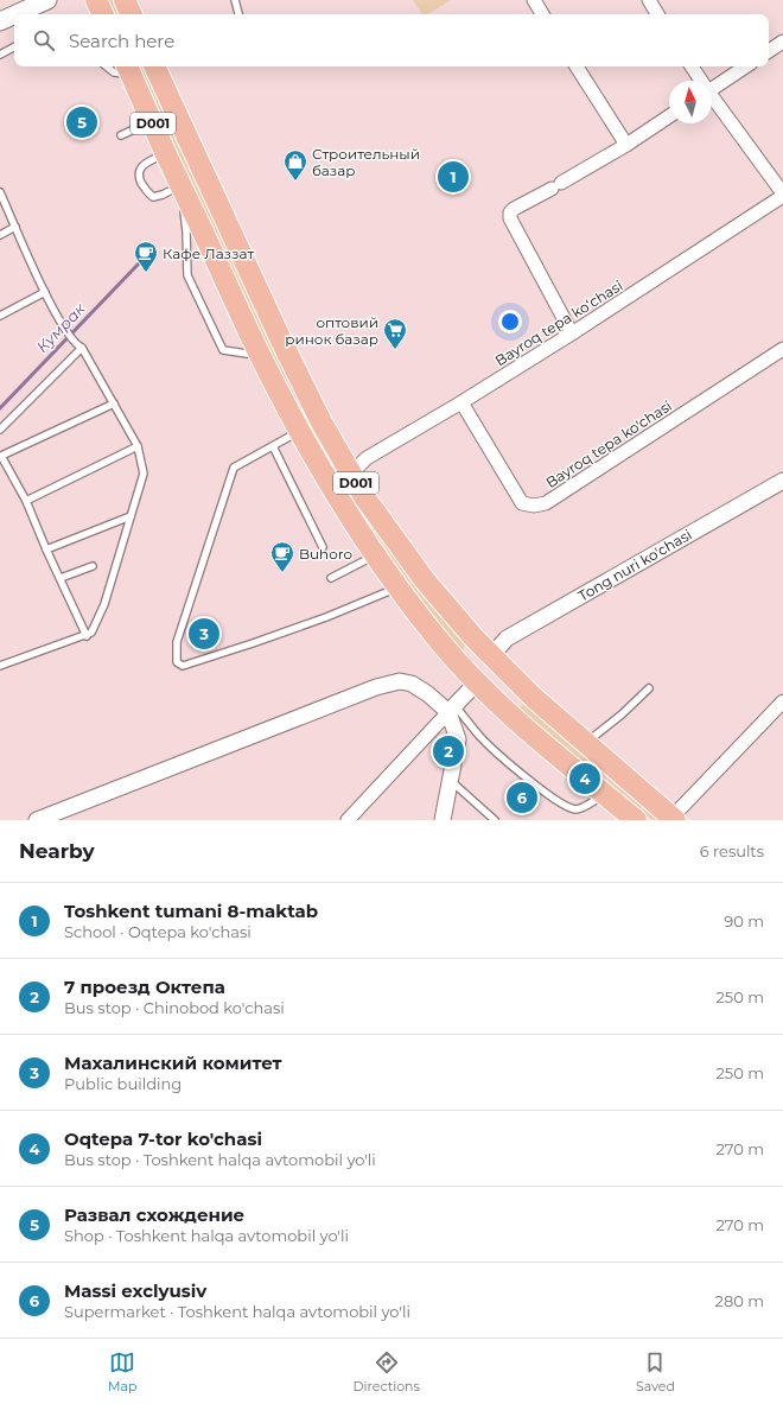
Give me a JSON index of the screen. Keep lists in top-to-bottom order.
{
  "streets": {
    "highway": ["D001"],
    "street": ["Bayroq tepa koʻchasi", "Bayroq tepa ko'chasi", "Tong nuri ko'chasi"]
  },
  "crossings": [
    ["D001", "Bayroq tepa koʻchasi"],
    ["D001", "Tong nuri ko'chasi"],
    ["Bayroq tepa koʻchasi", "Bayroq tepa ko'chasi"]
  ],
  "water": ["Кумрак"],
  "places": {
    "shop": ["Строительный базар"],
    "cafe": ["Кафе Лаззат", "Buhoro"],
    "supermarket": ["оптовий ринок базар"]
  },
  "north": "top",
  "page": {
    "search": "Search here",
    "pins": [
      "5",
      "1",
      "3",
      "2",
      "4",
      "6"
    ],
    "heading": ["Nearby", "6 results"],
    "list": [
      {
        "mark": "1",
        "name": "Toshkent tumani 8-maktab",
        "note": "School · Oqtepa ko'chasi",
        "value": "90 m"
      },
      {
        "mark": "2",
        "name": "7 проезд Октепа",
        "note": "Bus stop · Chinobod ko'chasi",
        "value": "250 m"
      },
      {
        "mark": "3",
        "name": "Махалинский комитет",
        "note": "Public building",
        "value": "250 m"
      },
      {
        "mark": "4",
        "name": "Oqtepa 7-tor ko'chasi",
        "note": "Bus stop · Toshkent halqa avtomobil yo'li",
        "value": "270 m"
      },
      {
        "mark": "5",
        "name": "Развал схождение",
        "note": "Shop · Toshkent halqa avtomobil yo'li",
        "value": "270 m"
      },
      {
        "mark": "6",
        "name": "Massi exclyusiv",
        "note": "Supermarket · Toshkent halqa avtomobil yo'li",
        "value": "280 m"
      }
    ],
    "nav": ["Map", "Directions", "Saved"]
  }
}
